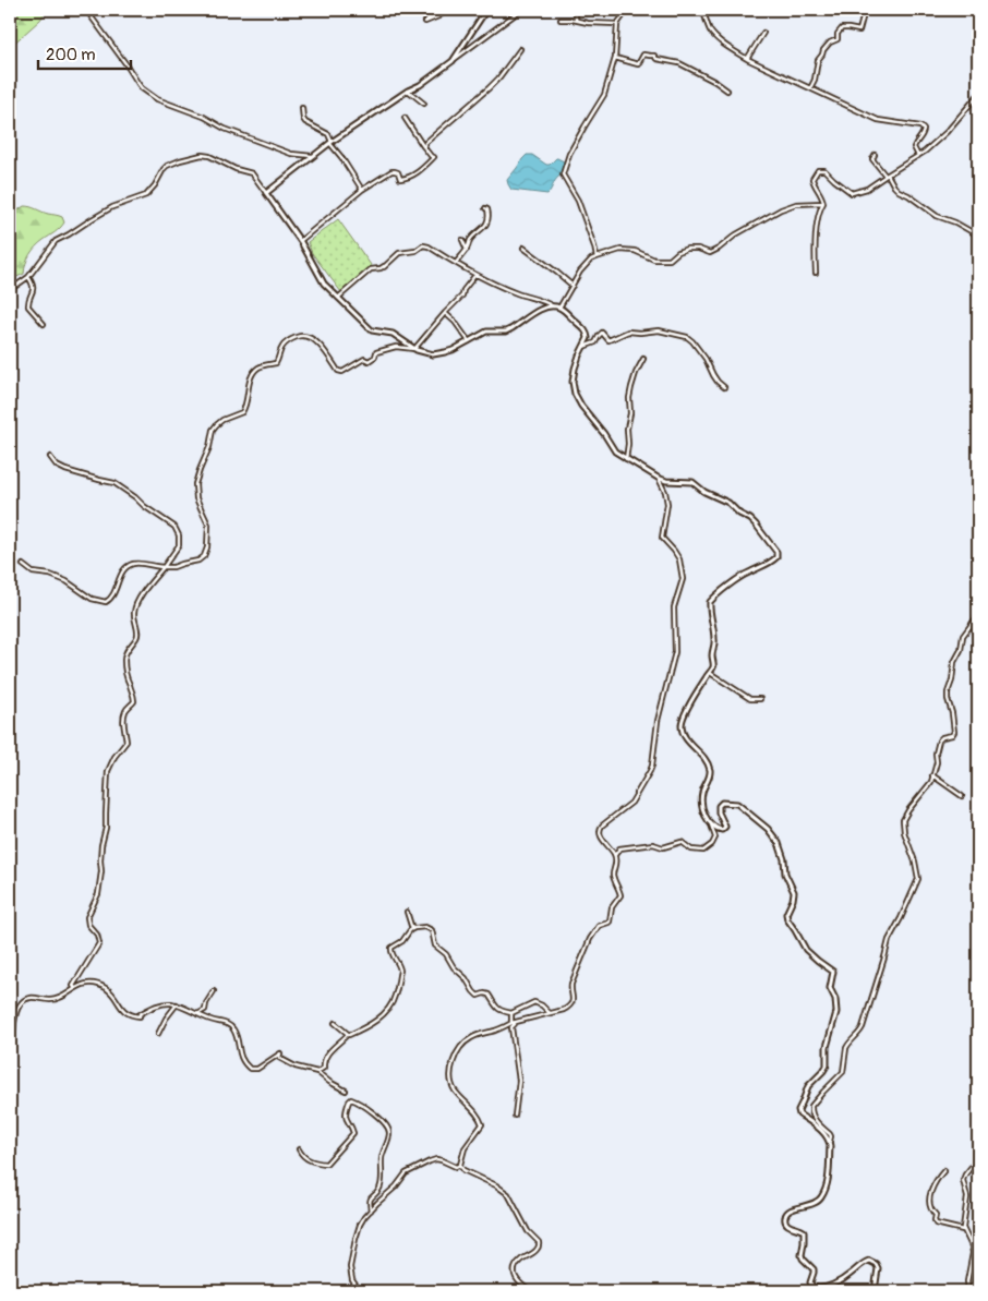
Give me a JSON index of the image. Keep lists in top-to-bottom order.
{
  "scale_bar": "200 m"
}
